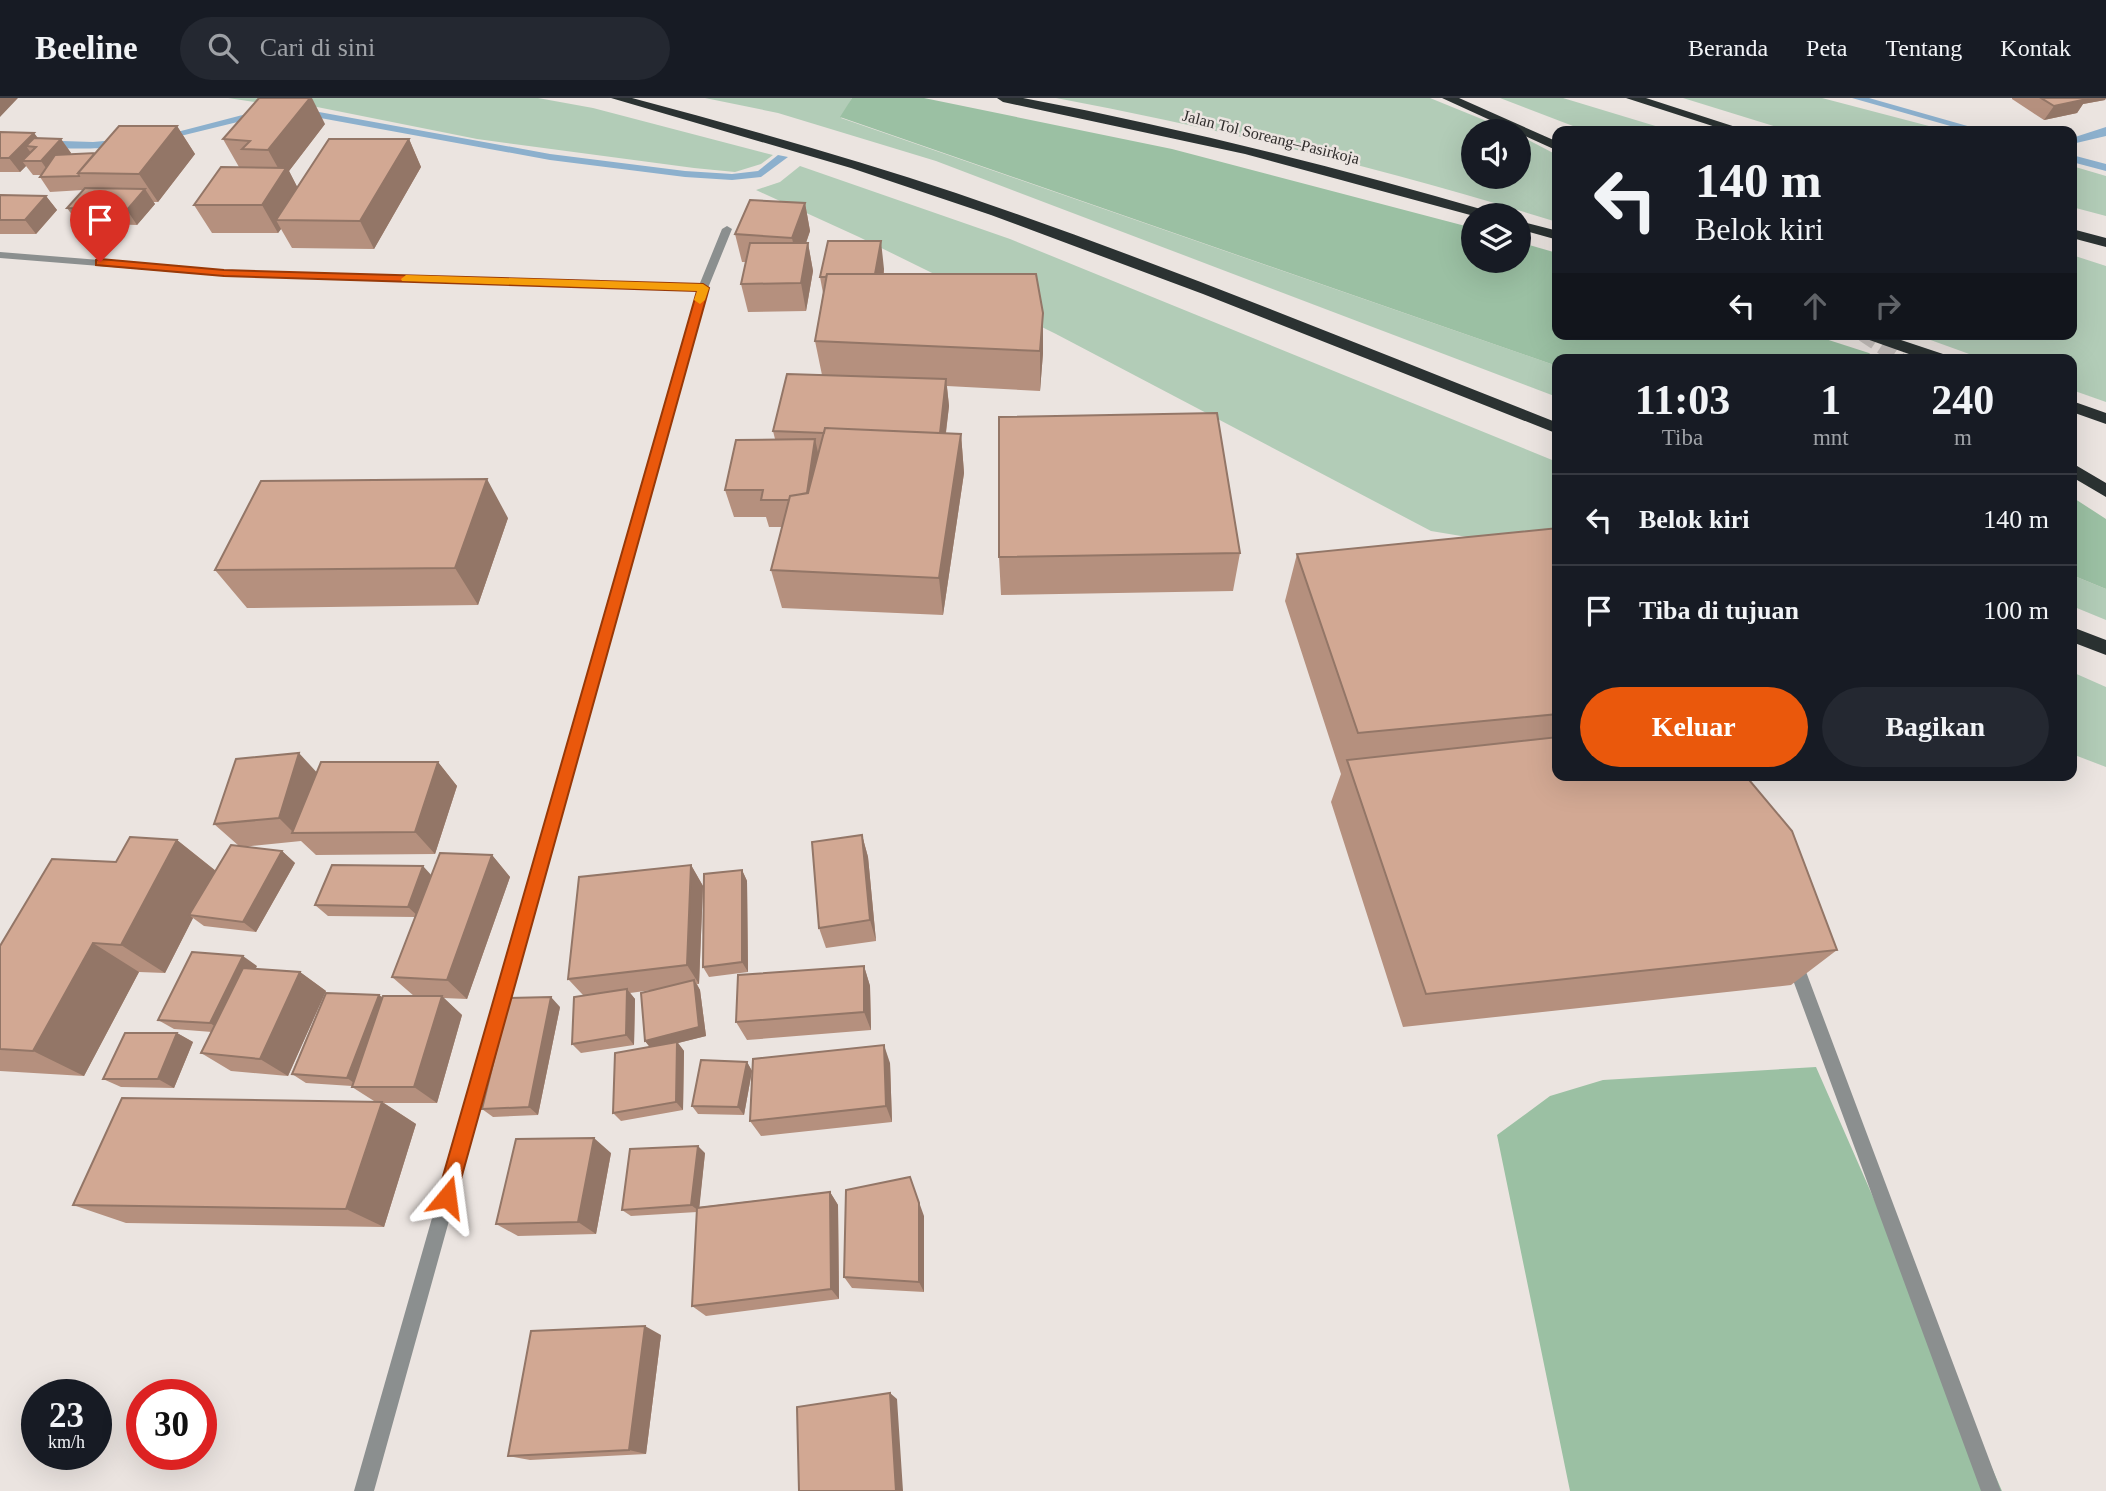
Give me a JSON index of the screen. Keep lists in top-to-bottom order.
{
  "streets": {
    "highway": ["Jalan Tol Soreang–Pasirkoja"]
  },
  "page": {
    "header": "Beeline",
    "search": "Cari di sini",
    "nav": [
      "Beranda",
      "Peta",
      "Tentang",
      "Kontak"
    ],
    "turn": ["140 m", "Belok kiri"],
    "eta": [
      "11:03",
      "Tiba",
      "1",
      "mnt",
      "240",
      "m"
    ],
    "list": [
      {
        "name": "Belok kiri",
        "value": "140 m"
      },
      {
        "name": "Tiba di tujuan",
        "value": "100 m"
      }
    ],
    "buttons": ["Keluar", "Bagikan"],
    "speed": "23 km/h",
    "limit": "30"
  }
}
